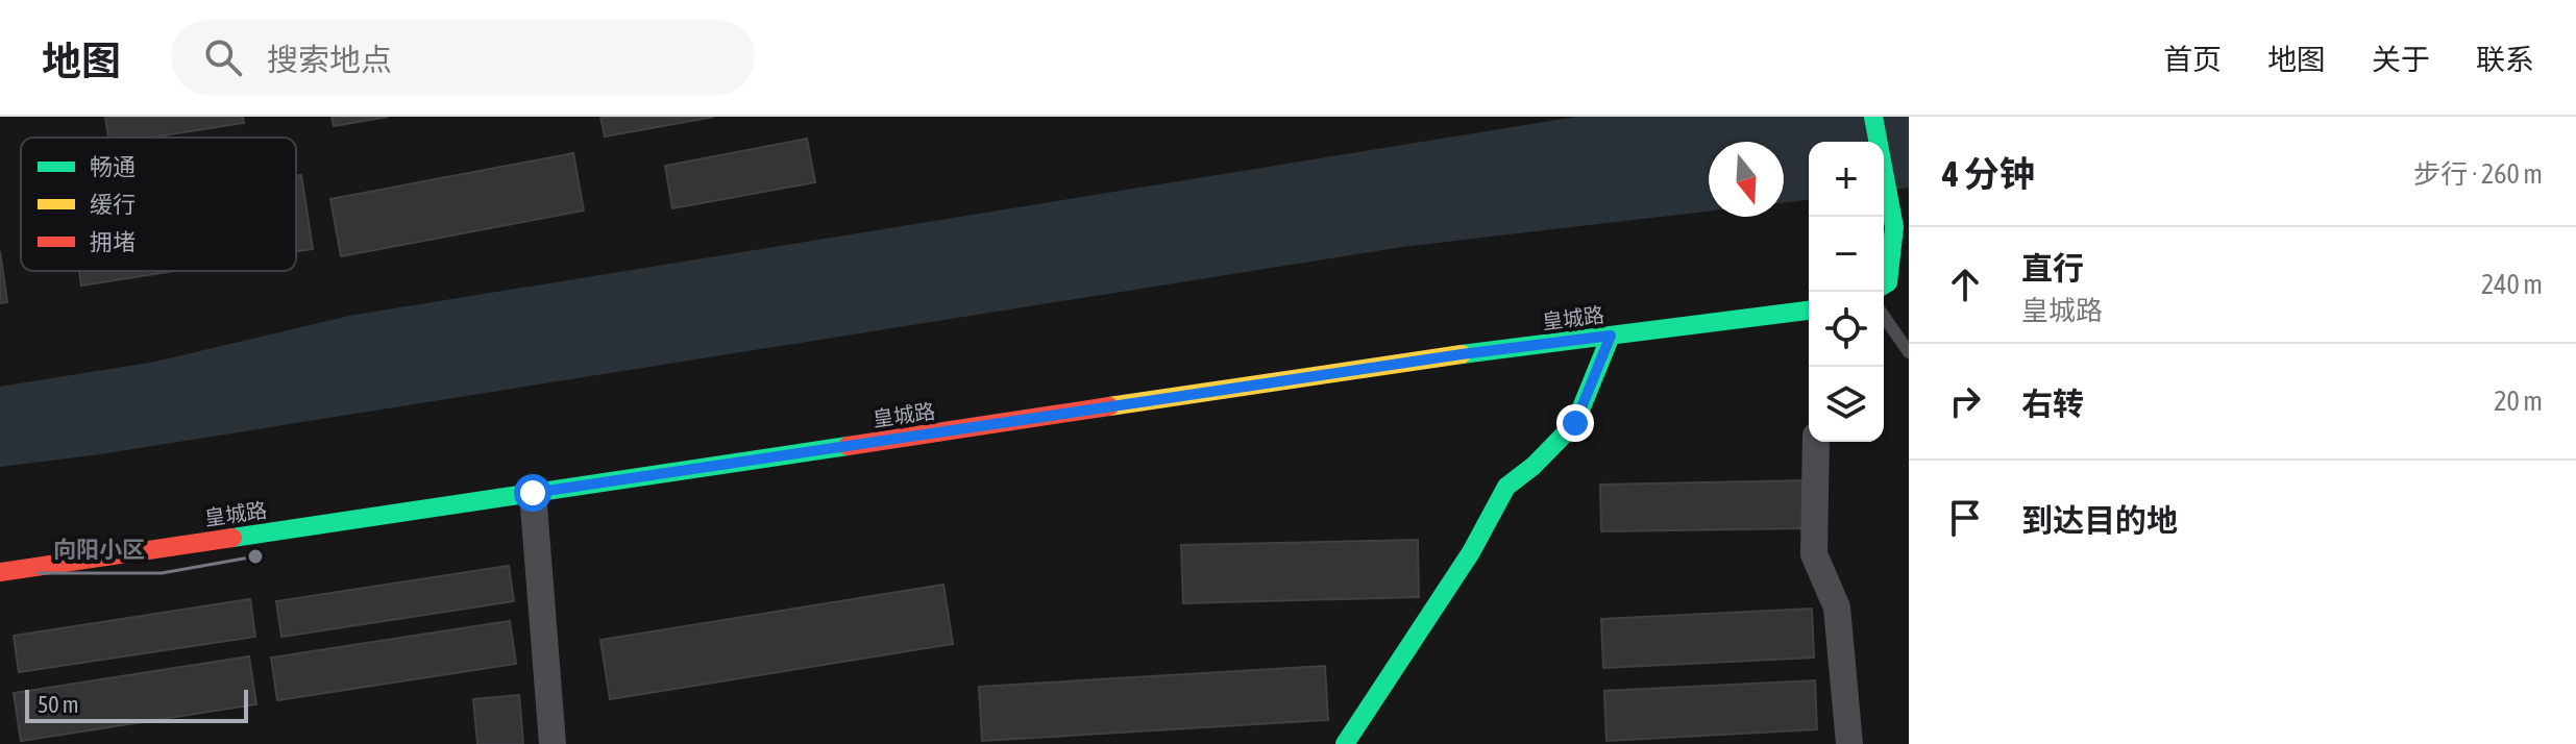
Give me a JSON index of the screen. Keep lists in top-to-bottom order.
{
  "streets": {
    "main road": ["皇城路"]
  },
  "places": ["向阳小区"],
  "legend": ["畅通", "缓行", "拥堵"],
  "scale_bar": "50 m",
  "north": "bottom",
  "page": {
    "header": "地图",
    "search": "搜索地点",
    "nav": [
      "首页",
      "地图",
      "关于",
      "联系"
    ],
    "heading": ["4 分钟", "步行 · 260 m"],
    "map_buttons": ["+", "−"],
    "list": [
      ["直行", "皇城路", "240 m"],
      ["右转", "20 m"],
      "到达目的地"
    ],
    "scale": "50 m"
  }
}
